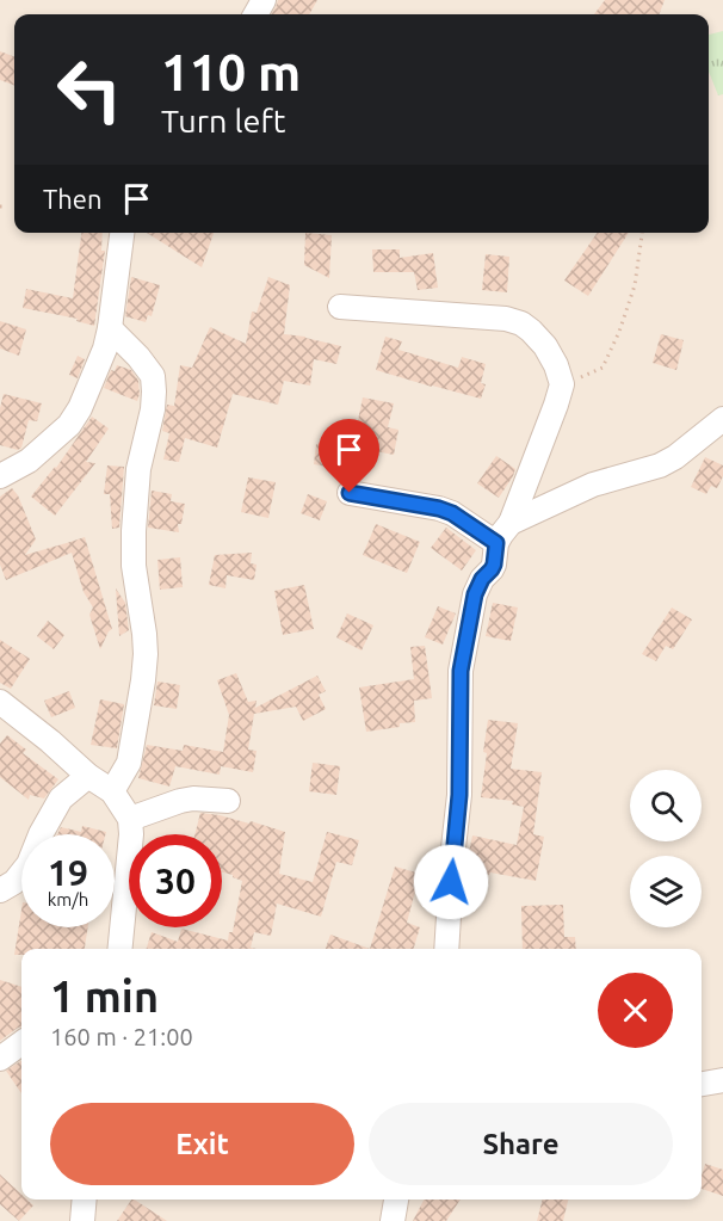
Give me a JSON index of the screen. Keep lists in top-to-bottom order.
{
  "page": {
    "turn": ["110 m", "Turn left"],
    "then": "Then",
    "speed": "19 km/h",
    "limit": "30",
    "heading": ["1 min", "160 m · 21:00"],
    "buttons": ["Exit", "Share"]
  }
}
